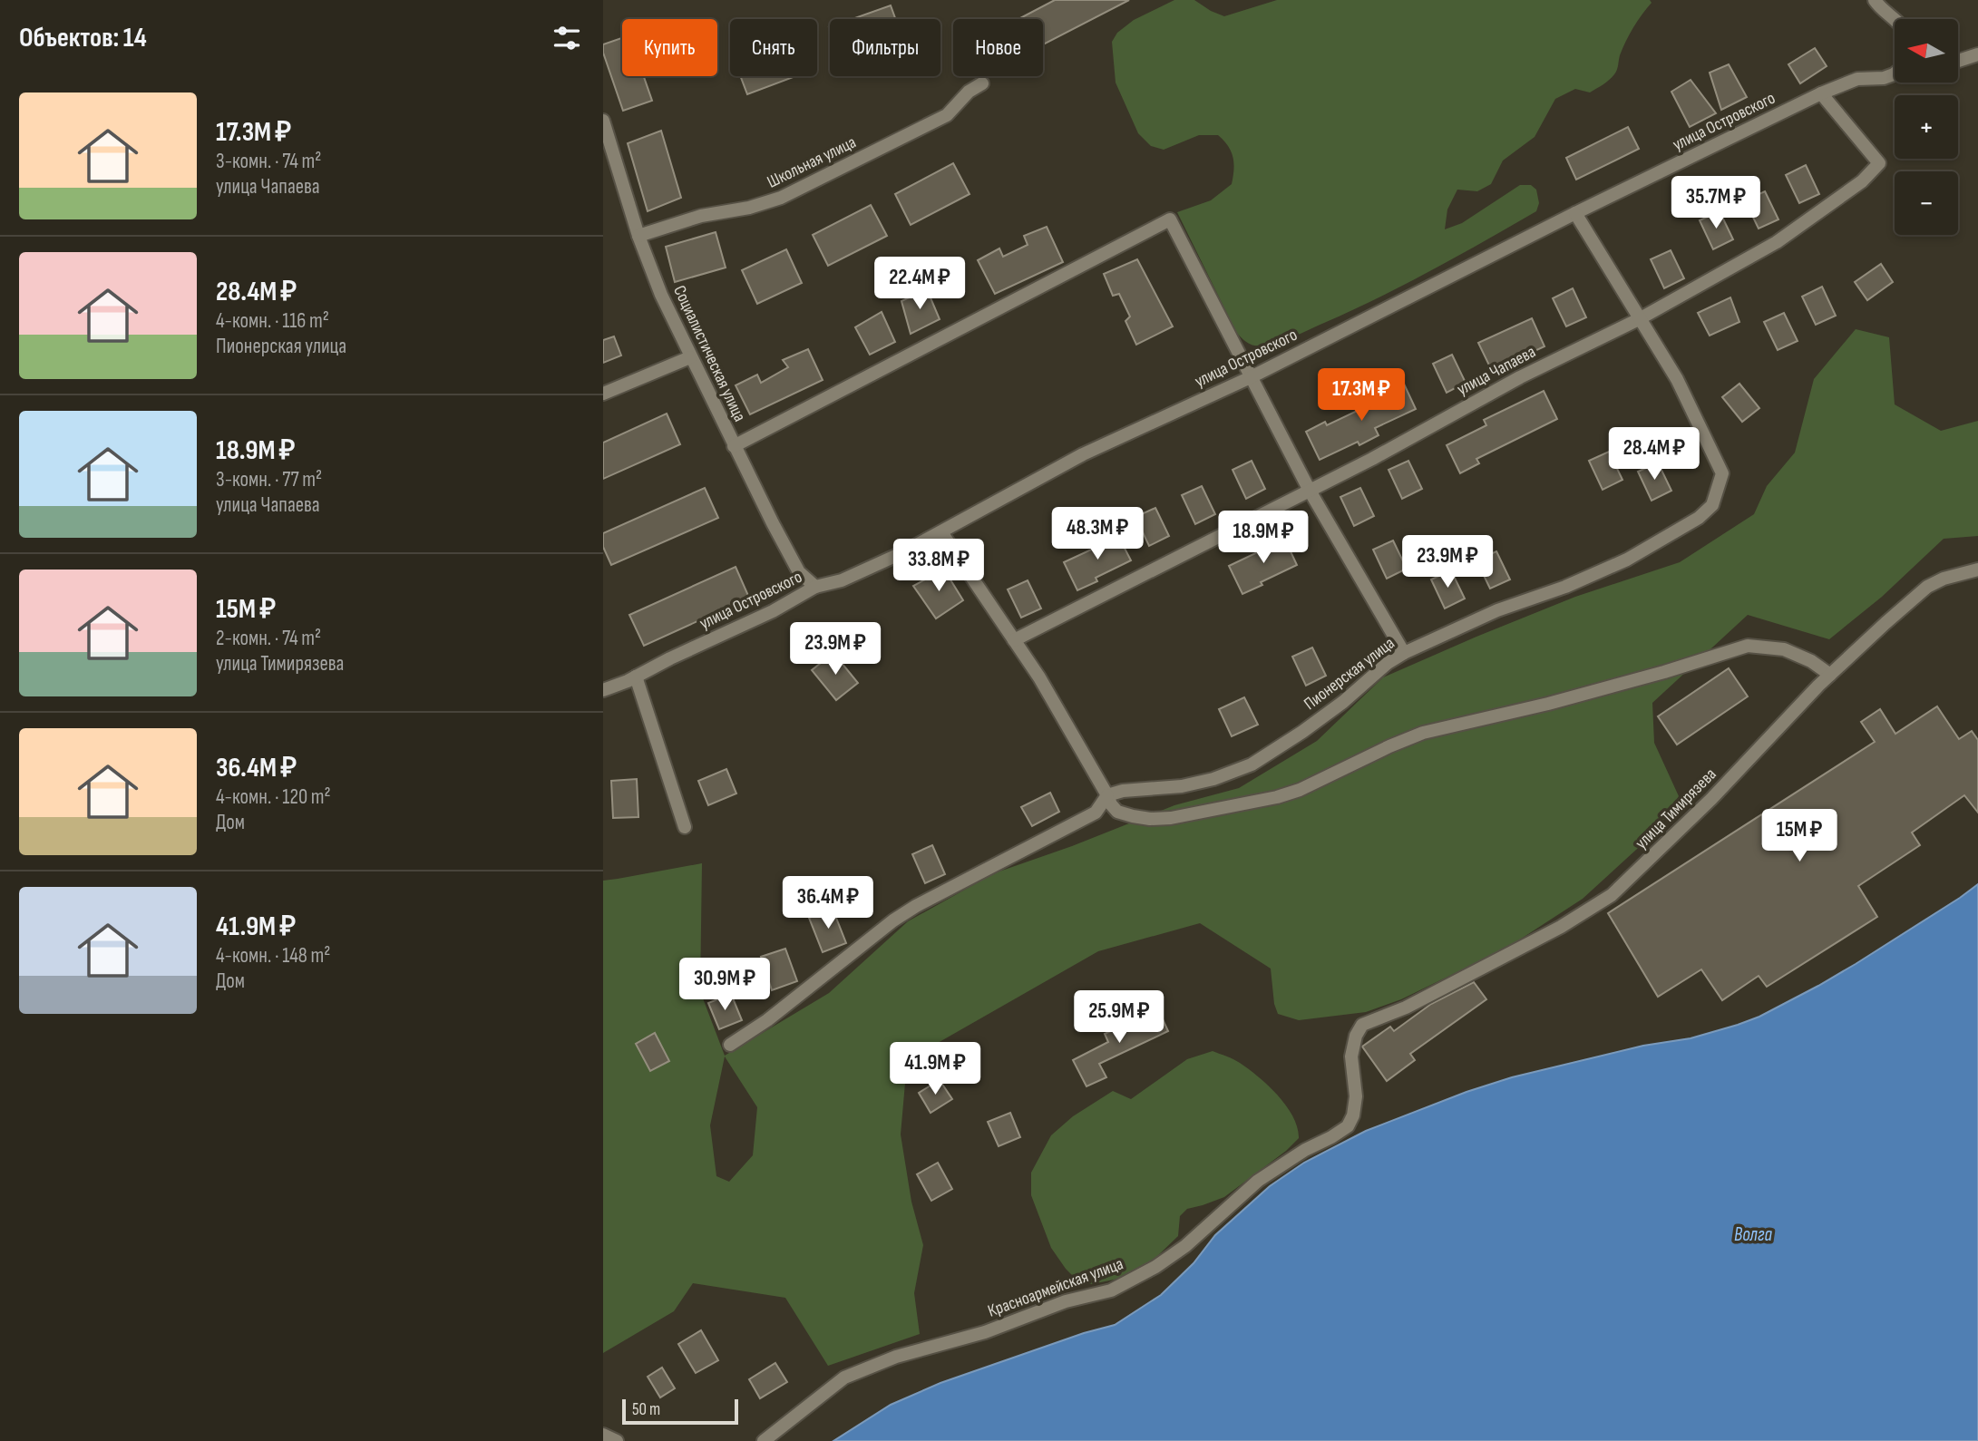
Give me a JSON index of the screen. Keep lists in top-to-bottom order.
{
  "streets": {
    "street": [
      "улица Островского",
      "Школьная улица",
      "Социалистическая улица",
      "улица Чапаева",
      "Пионерская улица",
      "улица Тимирязева",
      "Красноармейская улица"
    ]
  },
  "crossings": [
    ["улица Островского", "Социалистическая улица"],
    ["улица Островского", "улица Чапаева"],
    ["Школьная улица", "Социалистическая улица"],
    ["улица Чапаева", "Пионерская улица"],
    ["улица Тимирязева", "Красноармейская улица"]
  ],
  "water": ["Волга"],
  "scale_bar": "50 m",
  "north": "left",
  "page": {
    "heading": "Объектов: 14",
    "map_buttons": ["+", "−"],
    "chip": [
      "Купить",
      "Снять",
      "Фильтры",
      "Новое"
    ],
    "list": [
      {
        "name": "17.3M ₽",
        "note": "3-комн. · 74 m² · улица Чапаева"
      },
      {
        "name": "28.4M ₽",
        "note": "4-комн. · 116 m² · Пионерская улица"
      },
      {
        "name": "18.9M ₽",
        "note": "3-комн. · 77 m² · улица Чапаева"
      },
      {
        "name": "15M ₽",
        "note": "2-комн. · 74 m² · улица Тимирязева"
      },
      {
        "name": "36.4M ₽",
        "note": "4-комн. · 120 m² · Дом"
      },
      {
        "name": "41.9M ₽",
        "note": "4-комн. · 148 m² · Дом"
      }
    ],
    "price": [
      "35.7M ₽",
      "22.4M ₽",
      "17.3M ₽",
      "28.4M ₽",
      "48.3M ₽",
      "18.9M ₽",
      "23.9M ₽",
      "33.8M ₽",
      "23.9M ₽",
      "15M ₽",
      "36.4M ₽",
      "30.9M ₽",
      "25.9M ₽",
      "41.9M ₽"
    ],
    "scale": "50 m"
  }
}
